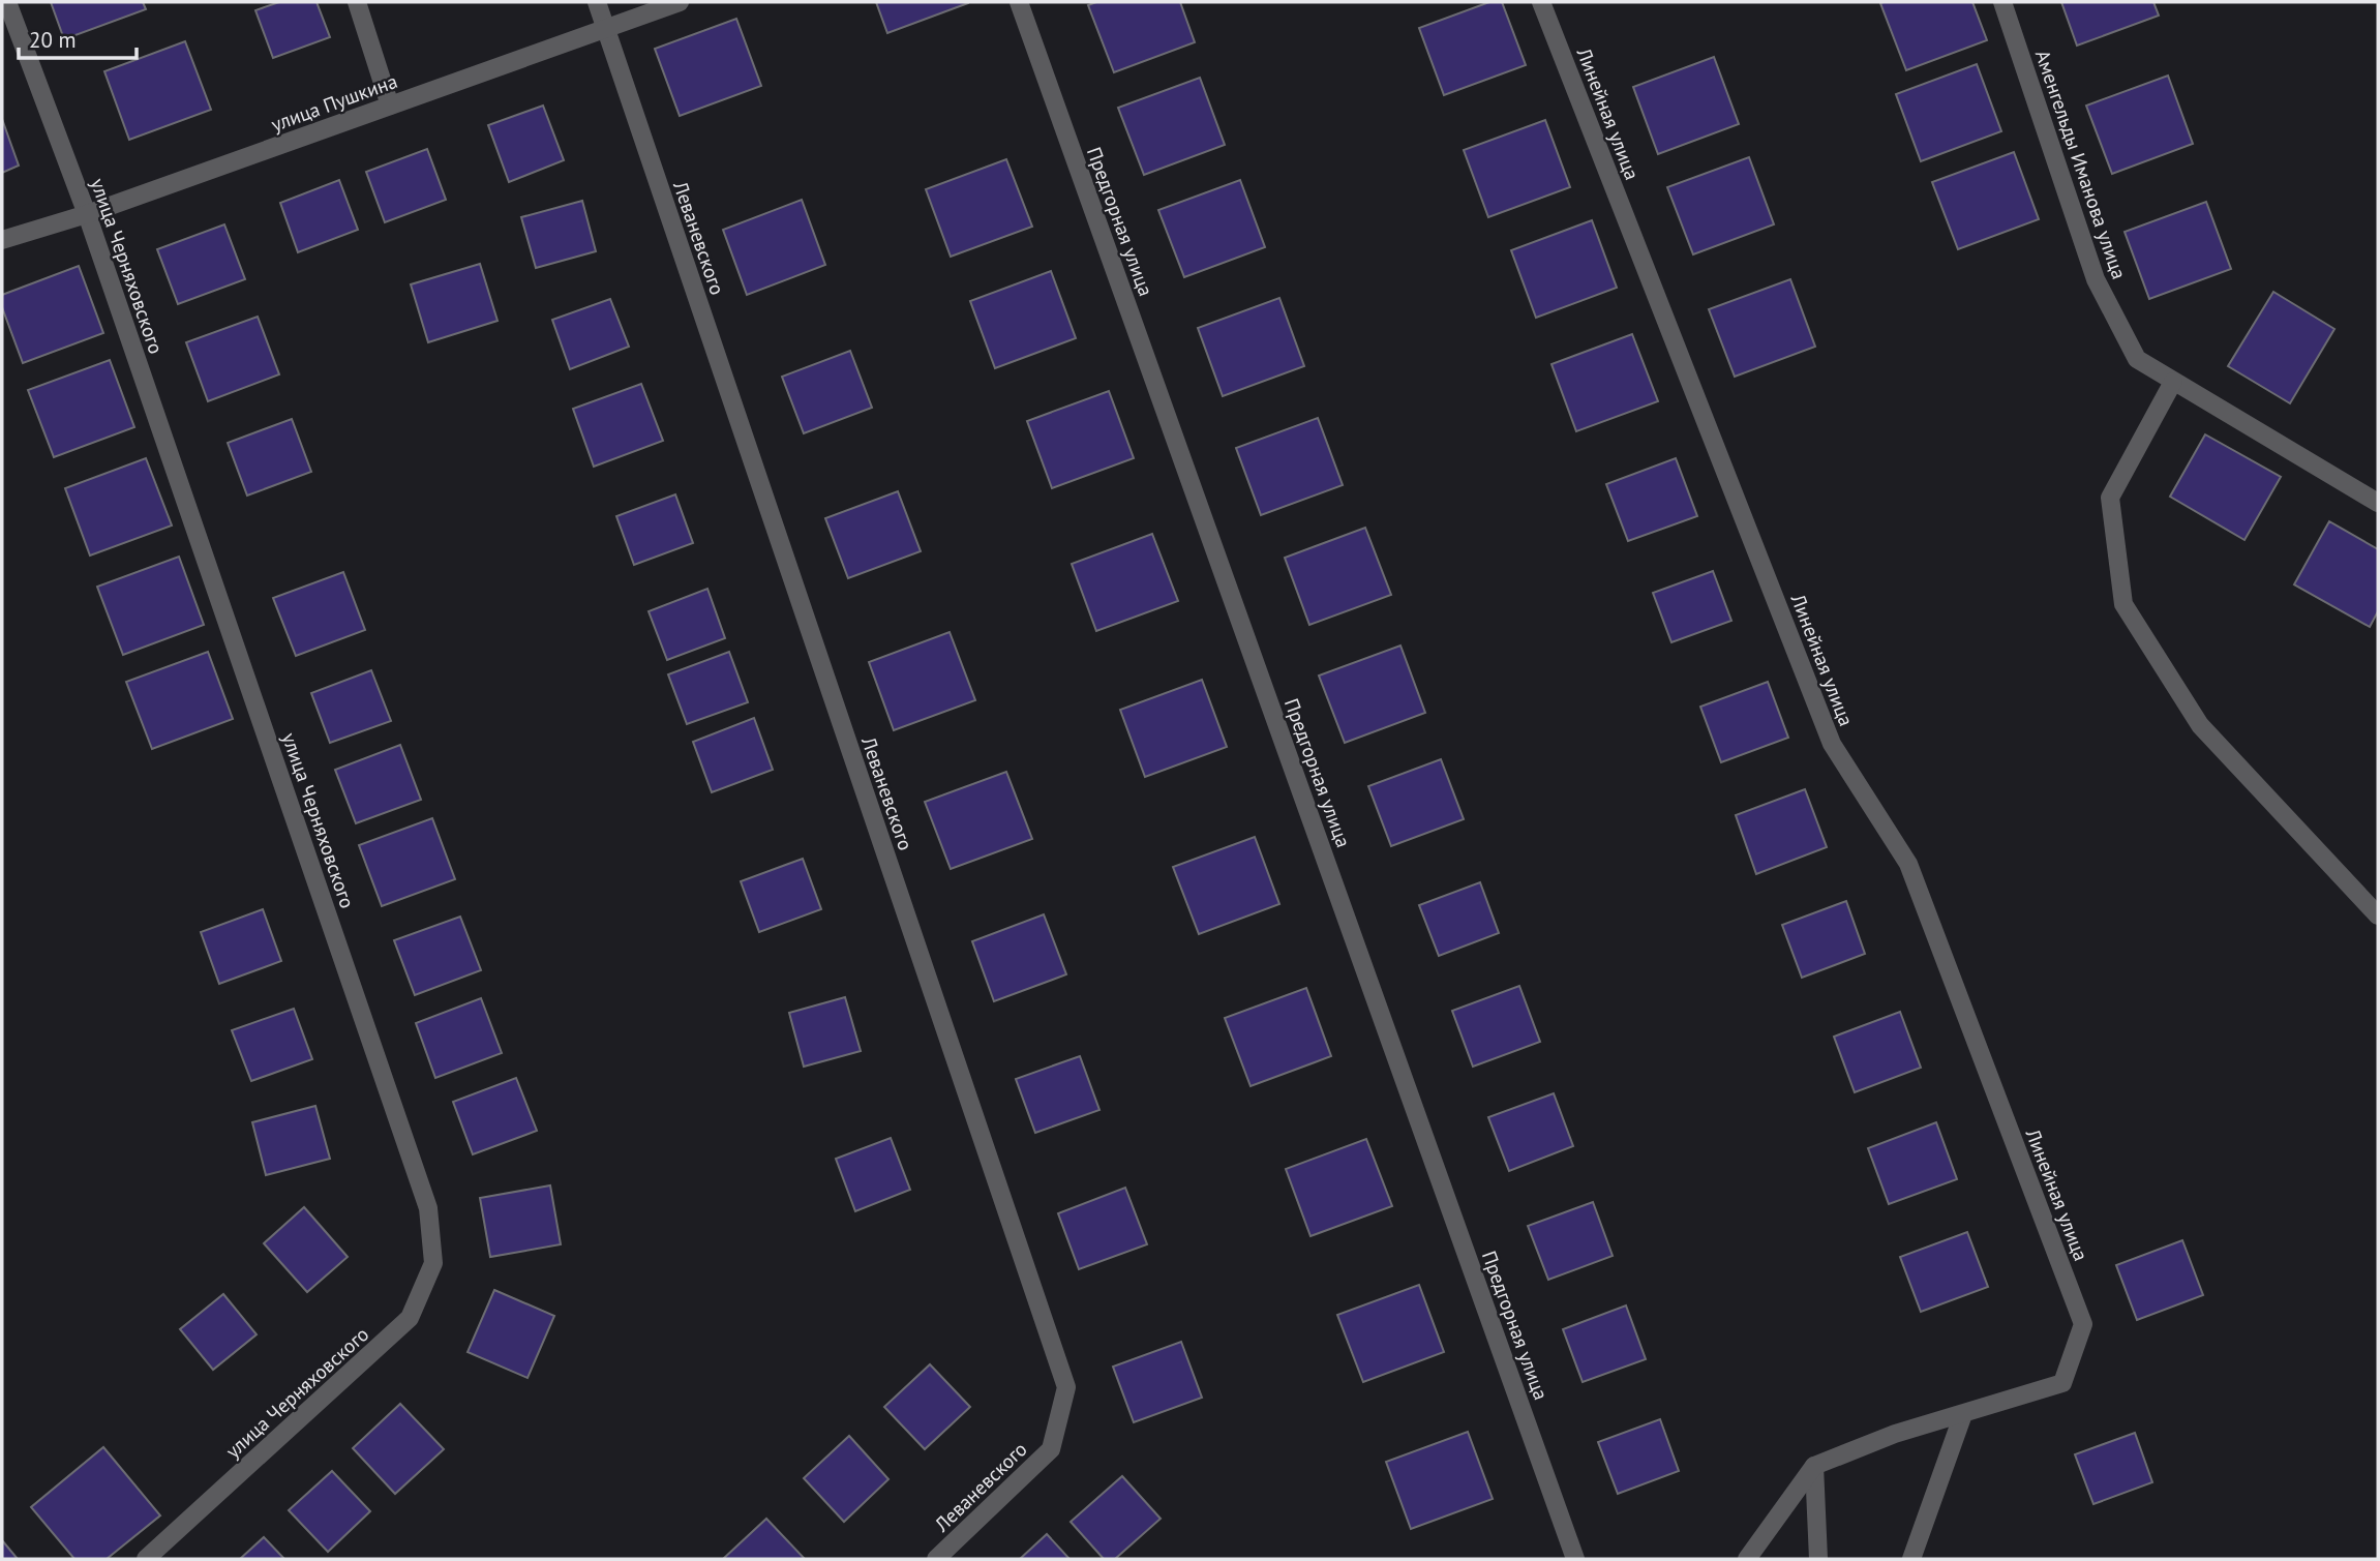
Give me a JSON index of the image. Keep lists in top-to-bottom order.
{
  "streets": {
    "street": [
      "улица Пушкина",
      "Линейная улица",
      "Аменгельды Иманова улица",
      "Предгорная улица",
      "Леваневского",
      "улица Черняховского"
    ]
  },
  "crossings": [
    ["улица Пушкина", "Леваневского"],
    ["улица Пушкина", "улица Черняховского"]
  ],
  "scale_bar": "20 m"
}
